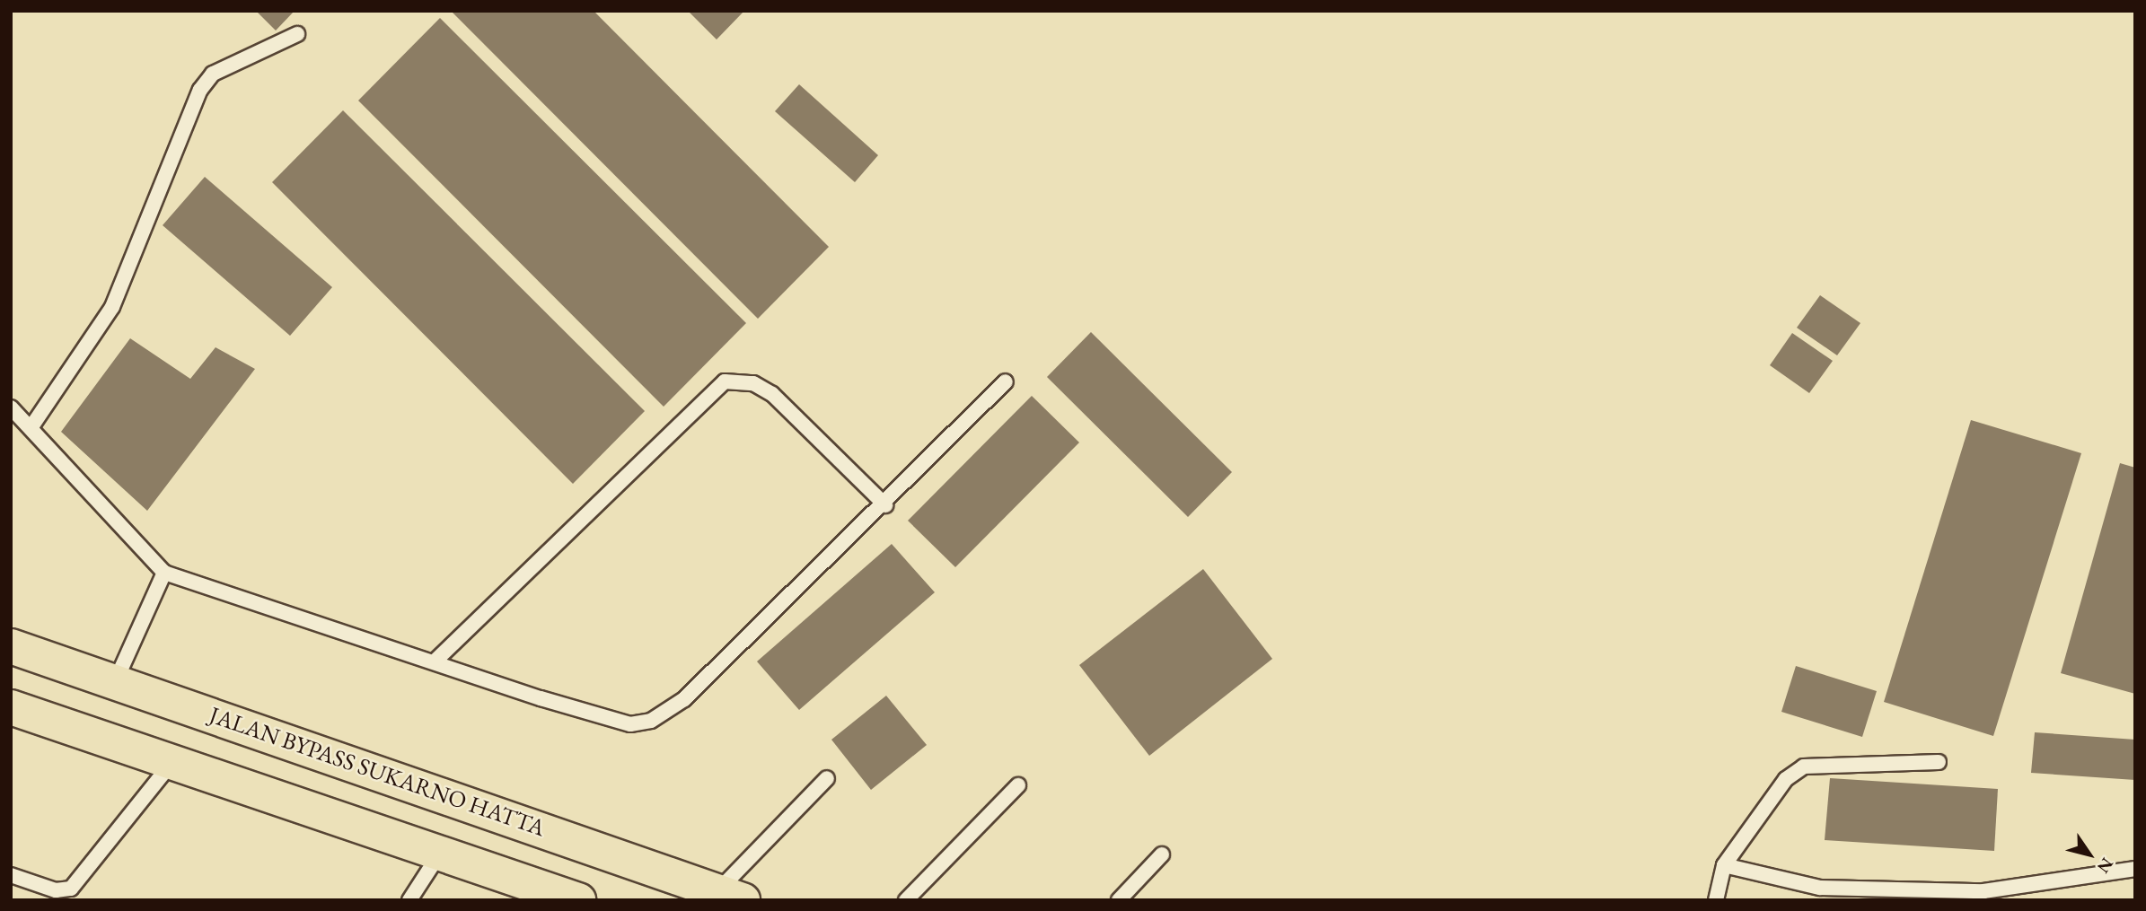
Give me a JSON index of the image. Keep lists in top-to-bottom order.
{
  "streets": {
    "highway": ["JALAN BYPASS SUKARNO HATTA"]
  },
  "north": "bottom right"
}
